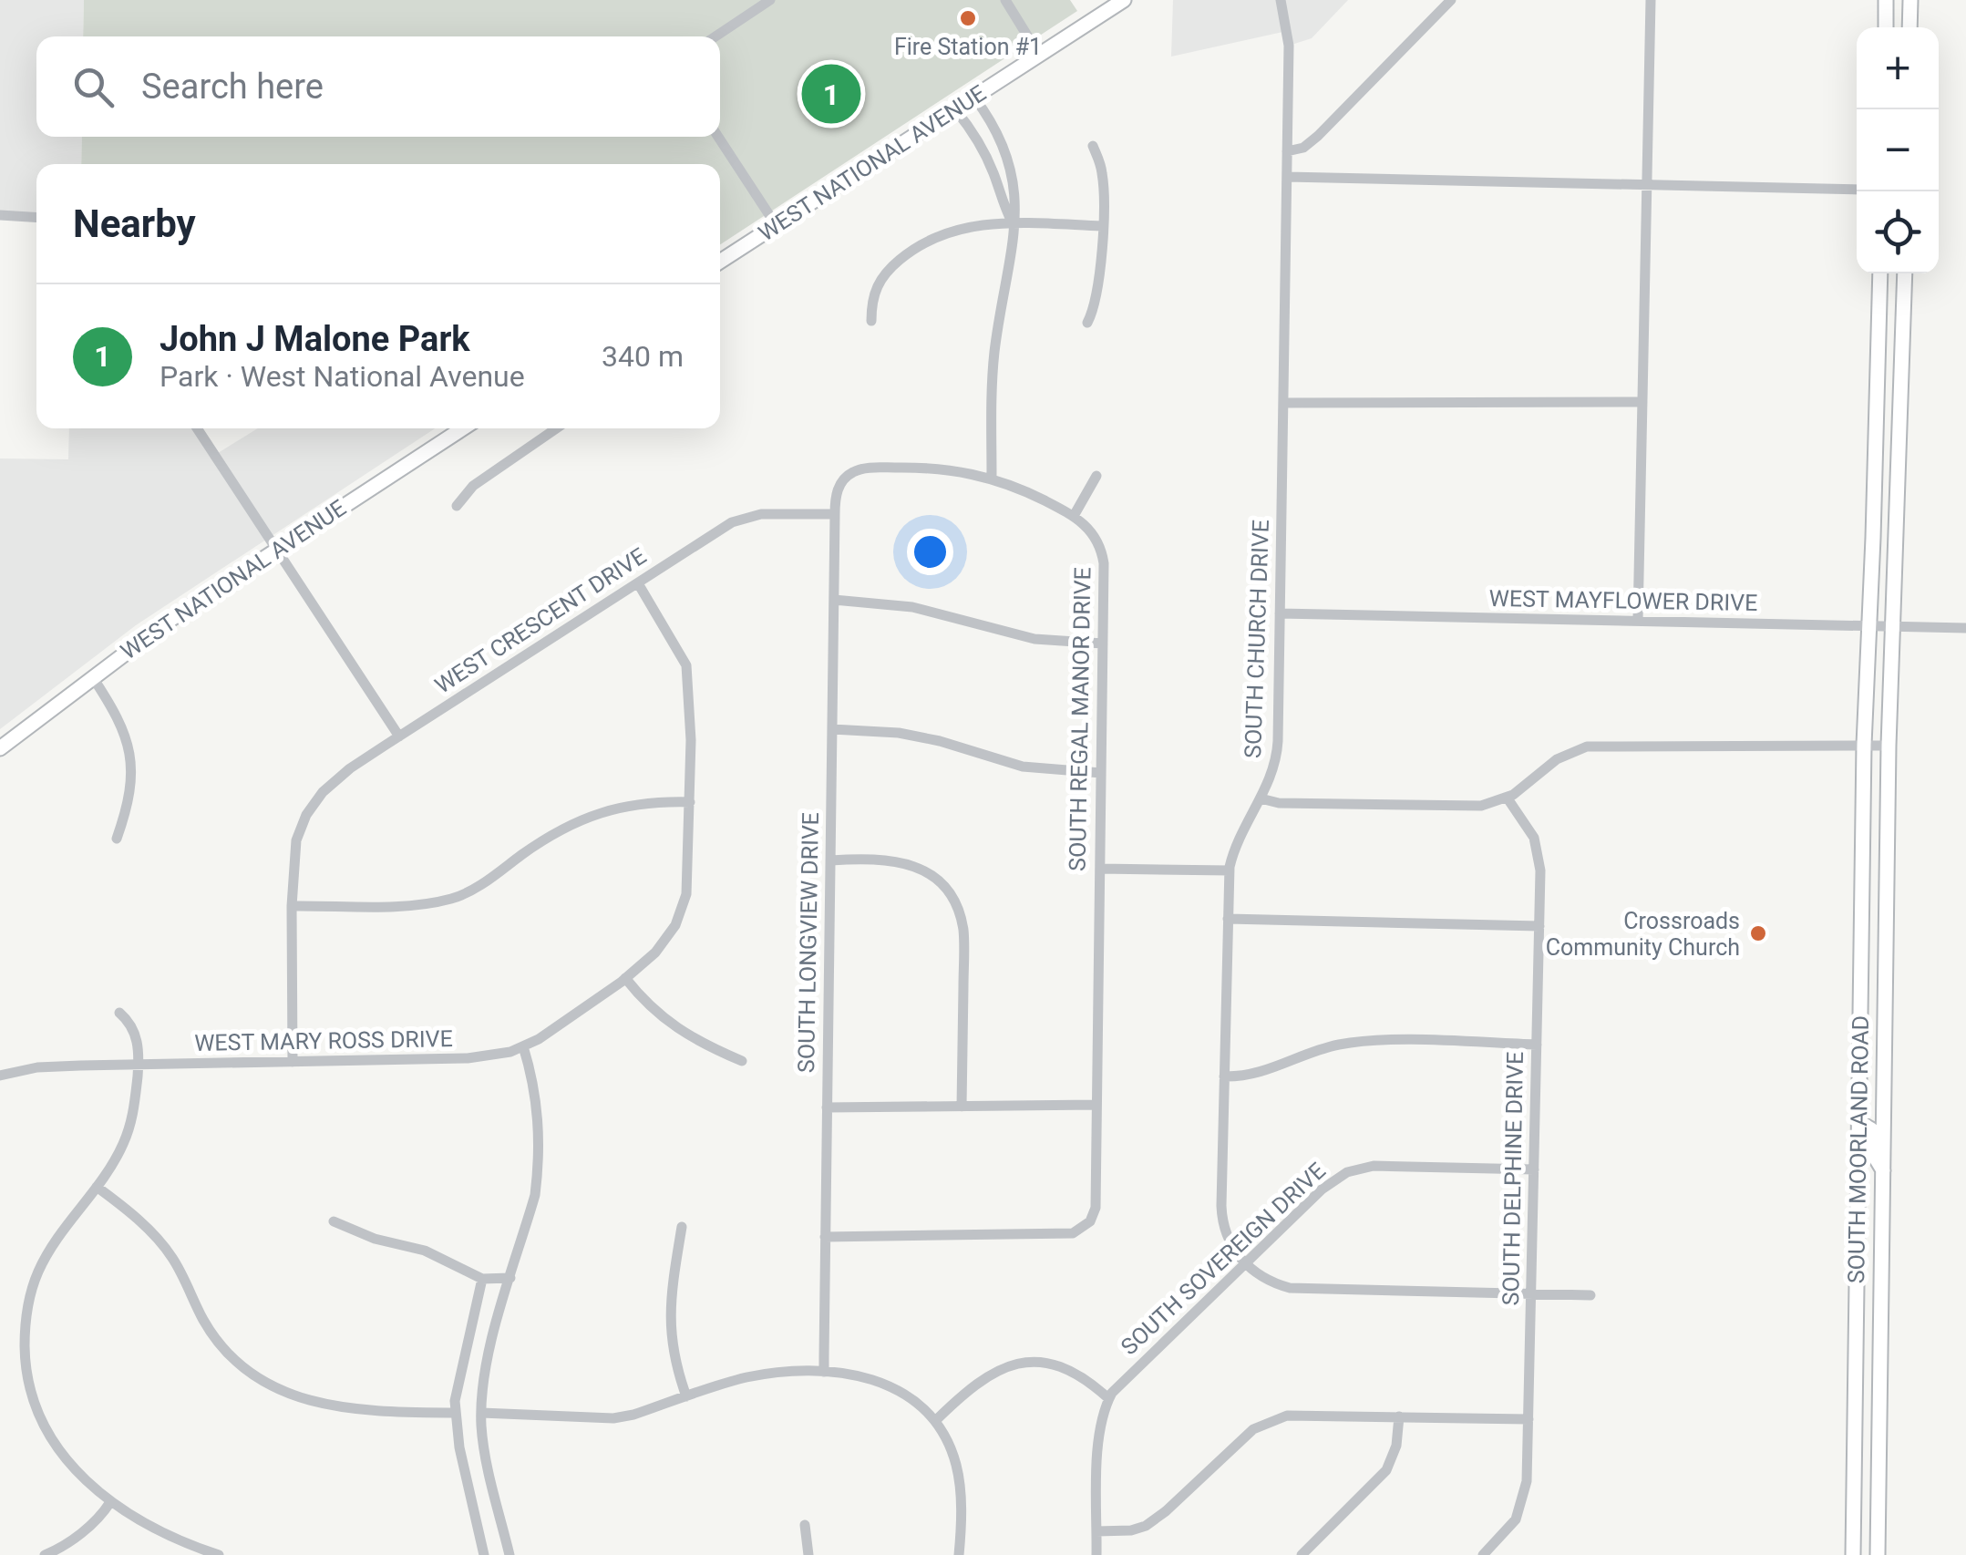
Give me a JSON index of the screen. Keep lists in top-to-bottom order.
{
  "streets": {
    "main road": ["WEST NATIONAL AVENUE", "SOUTH MOORLAND ROAD"],
    "street": [
      "WEST MAYFLOWER DRIVE",
      "WEST CRESCENT DRIVE",
      "SOUTH CHURCH DRIVE",
      "SOUTH REGAL MANOR DRIVE",
      "SOUTH LONGVIEW DRIVE",
      "WEST MARY ROSS DRIVE",
      "SOUTH DELPHINE DRIVE",
      "SOUTH SOVEREIGN DRIVE"
    ]
  },
  "crossings": [
    ["WEST MAYFLOWER DRIVE", "SOUTH CHURCH DRIVE"],
    ["WEST MAYFLOWER DRIVE", "SOUTH MOORLAND ROAD"],
    ["WEST CRESCENT DRIVE", "SOUTH REGAL MANOR DRIVE"],
    ["WEST CRESCENT DRIVE", "SOUTH LONGVIEW DRIVE"],
    ["WEST CRESCENT DRIVE", "WEST MARY ROSS DRIVE"],
    ["SOUTH CHURCH DRIVE", "SOUTH SOVEREIGN DRIVE"],
    ["SOUTH REGAL MANOR DRIVE", "SOUTH LONGVIEW DRIVE"],
    ["SOUTH DELPHINE DRIVE", "SOUTH SOVEREIGN DRIVE"]
  ],
  "places": ["Fire Station #1", "Crossroads Community Church"],
  "page": {
    "map_buttons": ["+", "−"],
    "search": "Search here",
    "pins": "1",
    "heading": "Nearby",
    "list": [
      {
        "mark": "1",
        "name": "John J Malone Park",
        "note": "Park · West National Avenue",
        "value": "340 m"
      }
    ]
  }
}
